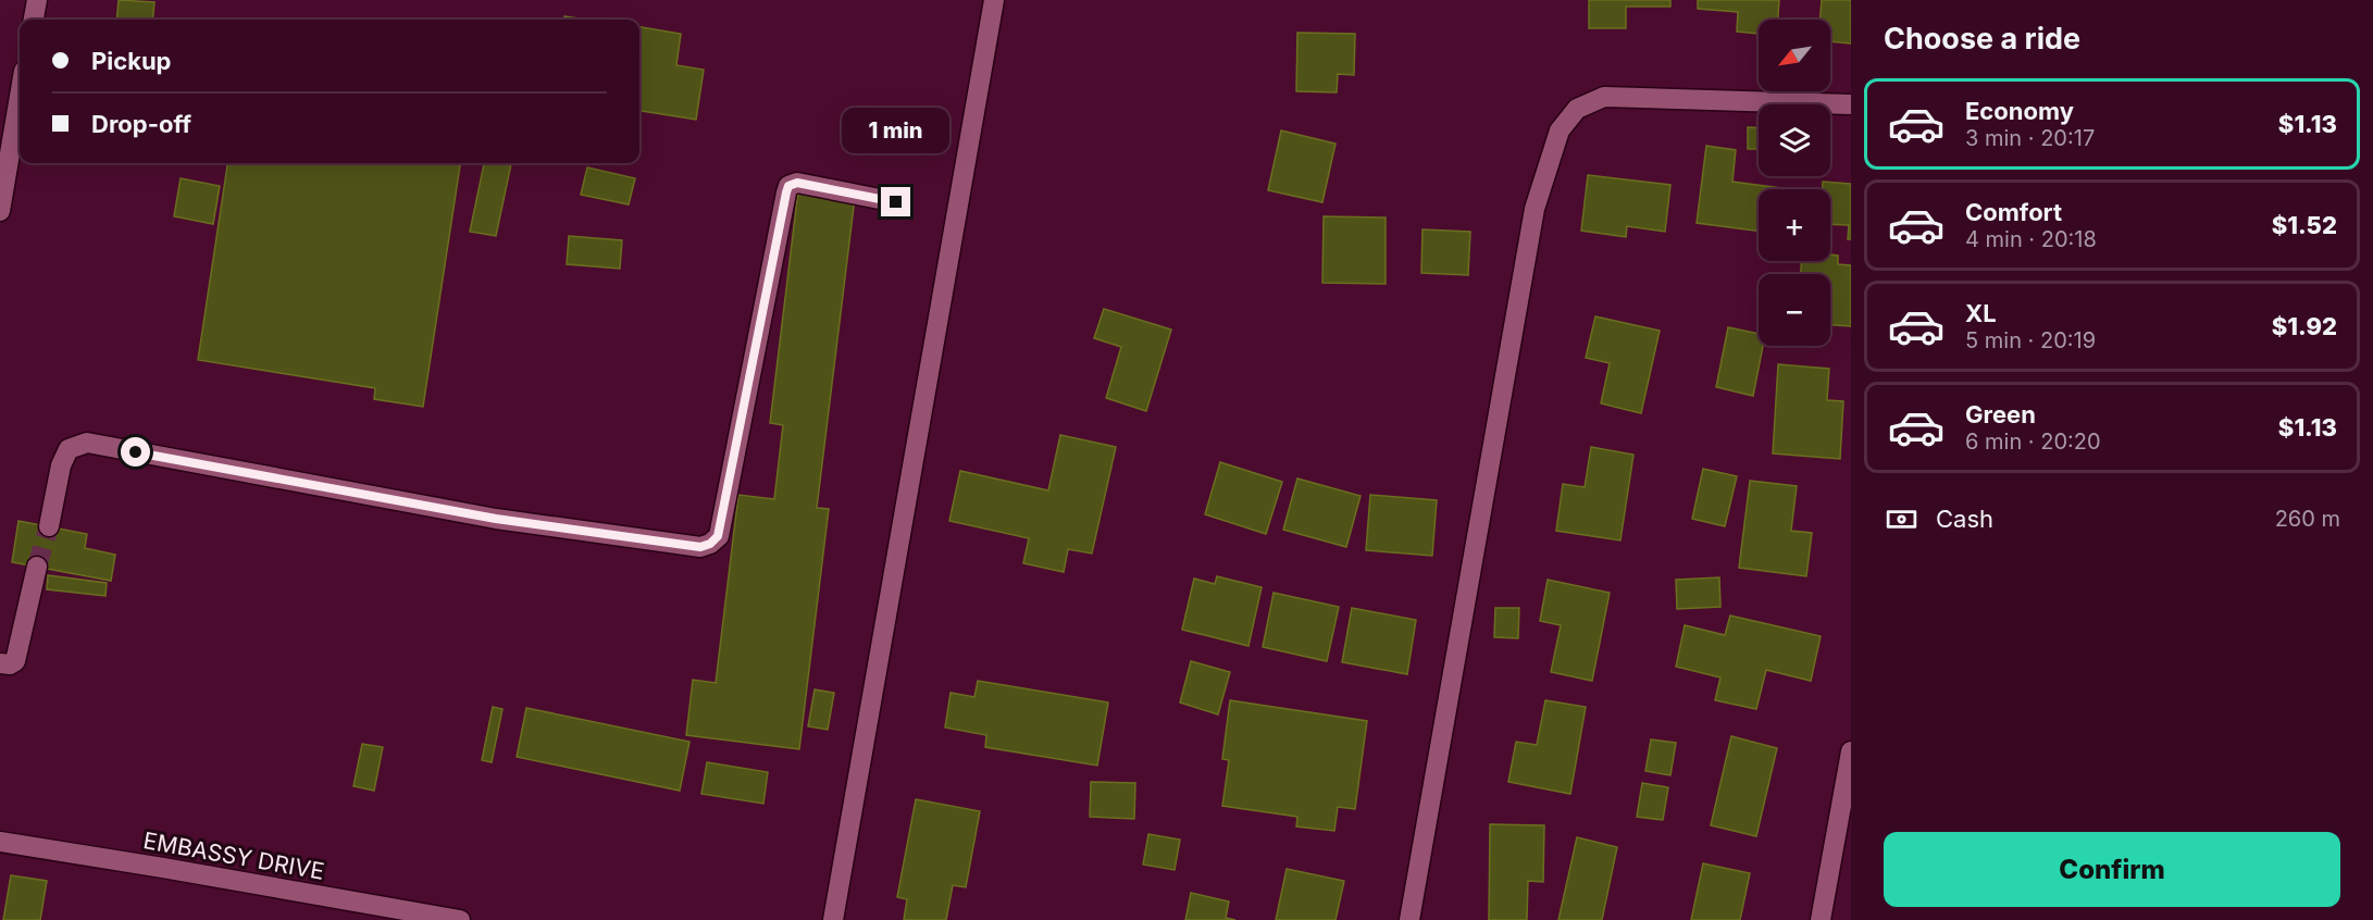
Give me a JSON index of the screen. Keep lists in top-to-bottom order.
{
  "streets": {
    "street": ["EMBASSY DRIVE"]
  },
  "north": "bottom left",
  "page": {
    "heading": "Choose a ride",
    "map_buttons": ["+", "−"],
    "banner": ["Pickup", "Drop-off"],
    "list": [
      {
        "name": "Economy",
        "note": "3 min · 20:17",
        "value": "$1.13"
      },
      {
        "name": "Comfort",
        "note": "4 min · 20:18",
        "value": "$1.52"
      },
      {
        "name": "XL",
        "note": "5 min · 20:19",
        "value": "$1.92"
      },
      {
        "name": "Green",
        "note": "6 min · 20:20",
        "value": "$1.13"
      }
    ],
    "bubble": "1 min",
    "pay": ["Cash", "260 m"],
    "buttons": "Confirm"
  }
}
